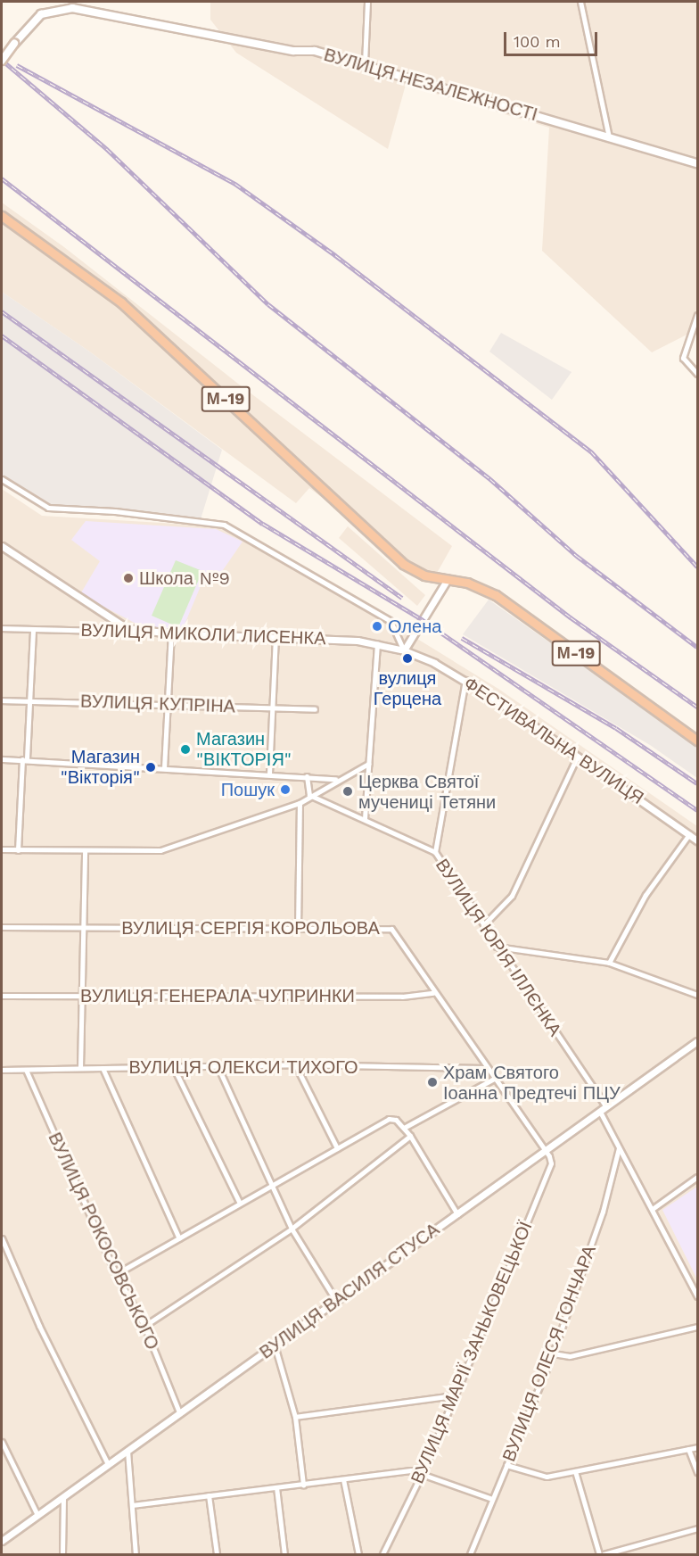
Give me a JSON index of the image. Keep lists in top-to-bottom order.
{
  "streets": {
    "highway": ["М-19"],
    "main road": ["ВУЛИЦЯ НЕЗАЛЕЖНОСТІ"],
    "street": [
      "ВУЛИЦЯ МИКОЛИ ЛИСЕНКА",
      "ВУЛИЦЯ КУПРІНА",
      "ФЕСТИВАЛЬНА ВУЛИЦЯ",
      "ВУЛИЦЯ СЕРГІЯ КОРОЛЬОВА",
      "ВУЛИЦЯ ЮРІЯ ІЛЛЄНКА",
      "ВУЛИЦЯ ГЕНЕРАЛА ЧУПРИНКИ",
      "ВУЛИЦЯ ОЛЕКСИ ТИХОГО",
      "ВУЛИЦЯ РОКОСОВСЬКОГО",
      "ВУЛИЦЯ ВАСИЛЯ СТУСА",
      "ВУЛИЦЯ МАРІЇ ЗАНЬКОВЕЦЬКОЇ",
      "ВУЛИЦЯ ОЛЕСЯ ГОНЧАРА"
    ]
  },
  "crossings": [
    ["ВУЛИЦЯ МИКОЛИ ЛИСЕНКА", "ФЕСТИВАЛЬНА ВУЛИЦЯ"],
    ["ВУЛИЦЯ СЕРГІЯ КОРОЛЬОВА", "ВУЛИЦЯ ГЕНЕРАЛА ЧУПРИНКИ"],
    ["ВУЛИЦЯ СЕРГІЯ КОРОЛЬОВА", "ВУЛИЦЯ ОЛЕКСИ ТИХОГО"],
    ["ВУЛИЦЯ СЕРГІЯ КОРОЛЬОВА", "ВУЛИЦЯ ВАСИЛЯ СТУСА"],
    ["ВУЛИЦЯ СЕРГІЯ КОРОЛЬОВА", "ВУЛИЦЯ МАРІЇ ЗАНЬКОВЕЦЬКОЇ"],
    ["ВУЛИЦЯ ЮРІЯ ІЛЛЄНКА", "ВУЛИЦЯ ВАСИЛЯ СТУСА"],
    ["ВУЛИЦЯ ЮРІЯ ІЛЛЄНКА", "ВУЛИЦЯ ОЛЕСЯ ГОНЧАРА"],
    ["ВУЛИЦЯ ОЛЕКСИ ТИХОГО", "ВУЛИЦЯ РОКОСОВСЬКОГО"],
    ["ВУЛИЦЯ РОКОСОВСЬКОГО", "ВУЛИЦЯ ВАСИЛЯ СТУСА"],
    ["ВУЛИЦЯ ВАСИЛЯ СТУСА", "ВУЛИЦЯ МАРІЇ ЗАНЬКОВЕЦЬКОЇ"]
  ],
  "places": [
    "Школа №9",
    "Олена",
    "вулиця Герцена",
    "Магазин \"ВІКТОРІЯ\"",
    "Магазин \"Вікторія\"",
    "Пошук",
    "Церква Святої мучениці Тетяни",
    "Храм Святого Іоанна Предтечі ПЦУ"
  ],
  "scale_bar": "100 m"
}
